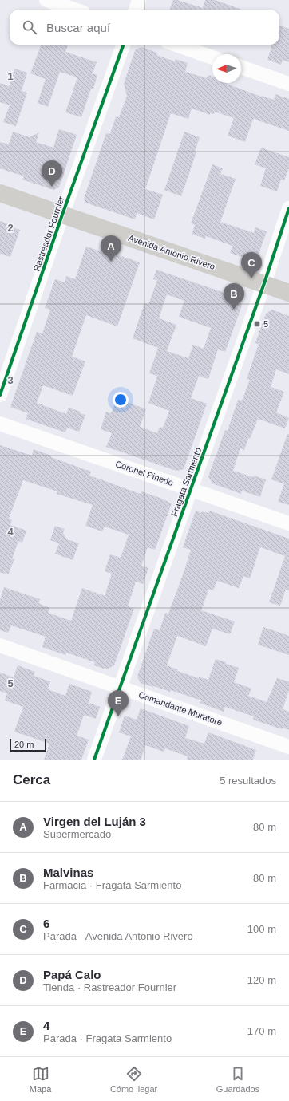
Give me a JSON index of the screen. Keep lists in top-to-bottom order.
{
  "streets": {
    "main road": ["Avenida Antonio Rivero"],
    "street": [
      "Rastreador Fournier",
      "Coronel Pinedo",
      "Fragata Sarmiento",
      "Comandante Muratore"
    ]
  },
  "crossings": [
    ["Rastreador Fournier", "Avenida Antonio Rivero"],
    ["Avenida Antonio Rivero", "Fragata Sarmiento"],
    ["Coronel Pinedo", "Fragata Sarmiento"],
    ["Fragata Sarmiento", "Comandante Muratore"]
  ],
  "places": {
    "transit": ["5"]
  },
  "scale_bar": "20 m",
  "north": "left",
  "page": {
    "search": "Buscar aquí",
    "pins": [
      "D",
      "A",
      "C",
      "B",
      "E"
    ],
    "scale": "20 m",
    "heading": ["Cerca", "5 resultados"],
    "list": [
      {
        "mark": "A",
        "name": "Virgen del Luján 3",
        "note": "Supermercado",
        "value": "80 m"
      },
      {
        "mark": "B",
        "name": "Malvinas",
        "note": "Farmacia · Fragata Sarmiento",
        "value": "80 m"
      },
      {
        "mark": "C",
        "name": "6",
        "note": "Parada · Avenida Antonio Rivero",
        "value": "100 m"
      },
      {
        "mark": "D",
        "name": "Papá Calo",
        "note": "Tienda · Rastreador Fournier",
        "value": "120 m"
      },
      {
        "mark": "E",
        "name": "4",
        "note": "Parada · Fragata Sarmiento",
        "value": "170 m"
      }
    ],
    "nav": ["Mapa", "Cómo llegar", "Guardados"]
  },
  "grid": {
    "rows": [
      "1",
      "2",
      "3",
      "4",
      "5"
    ]
  }
}
